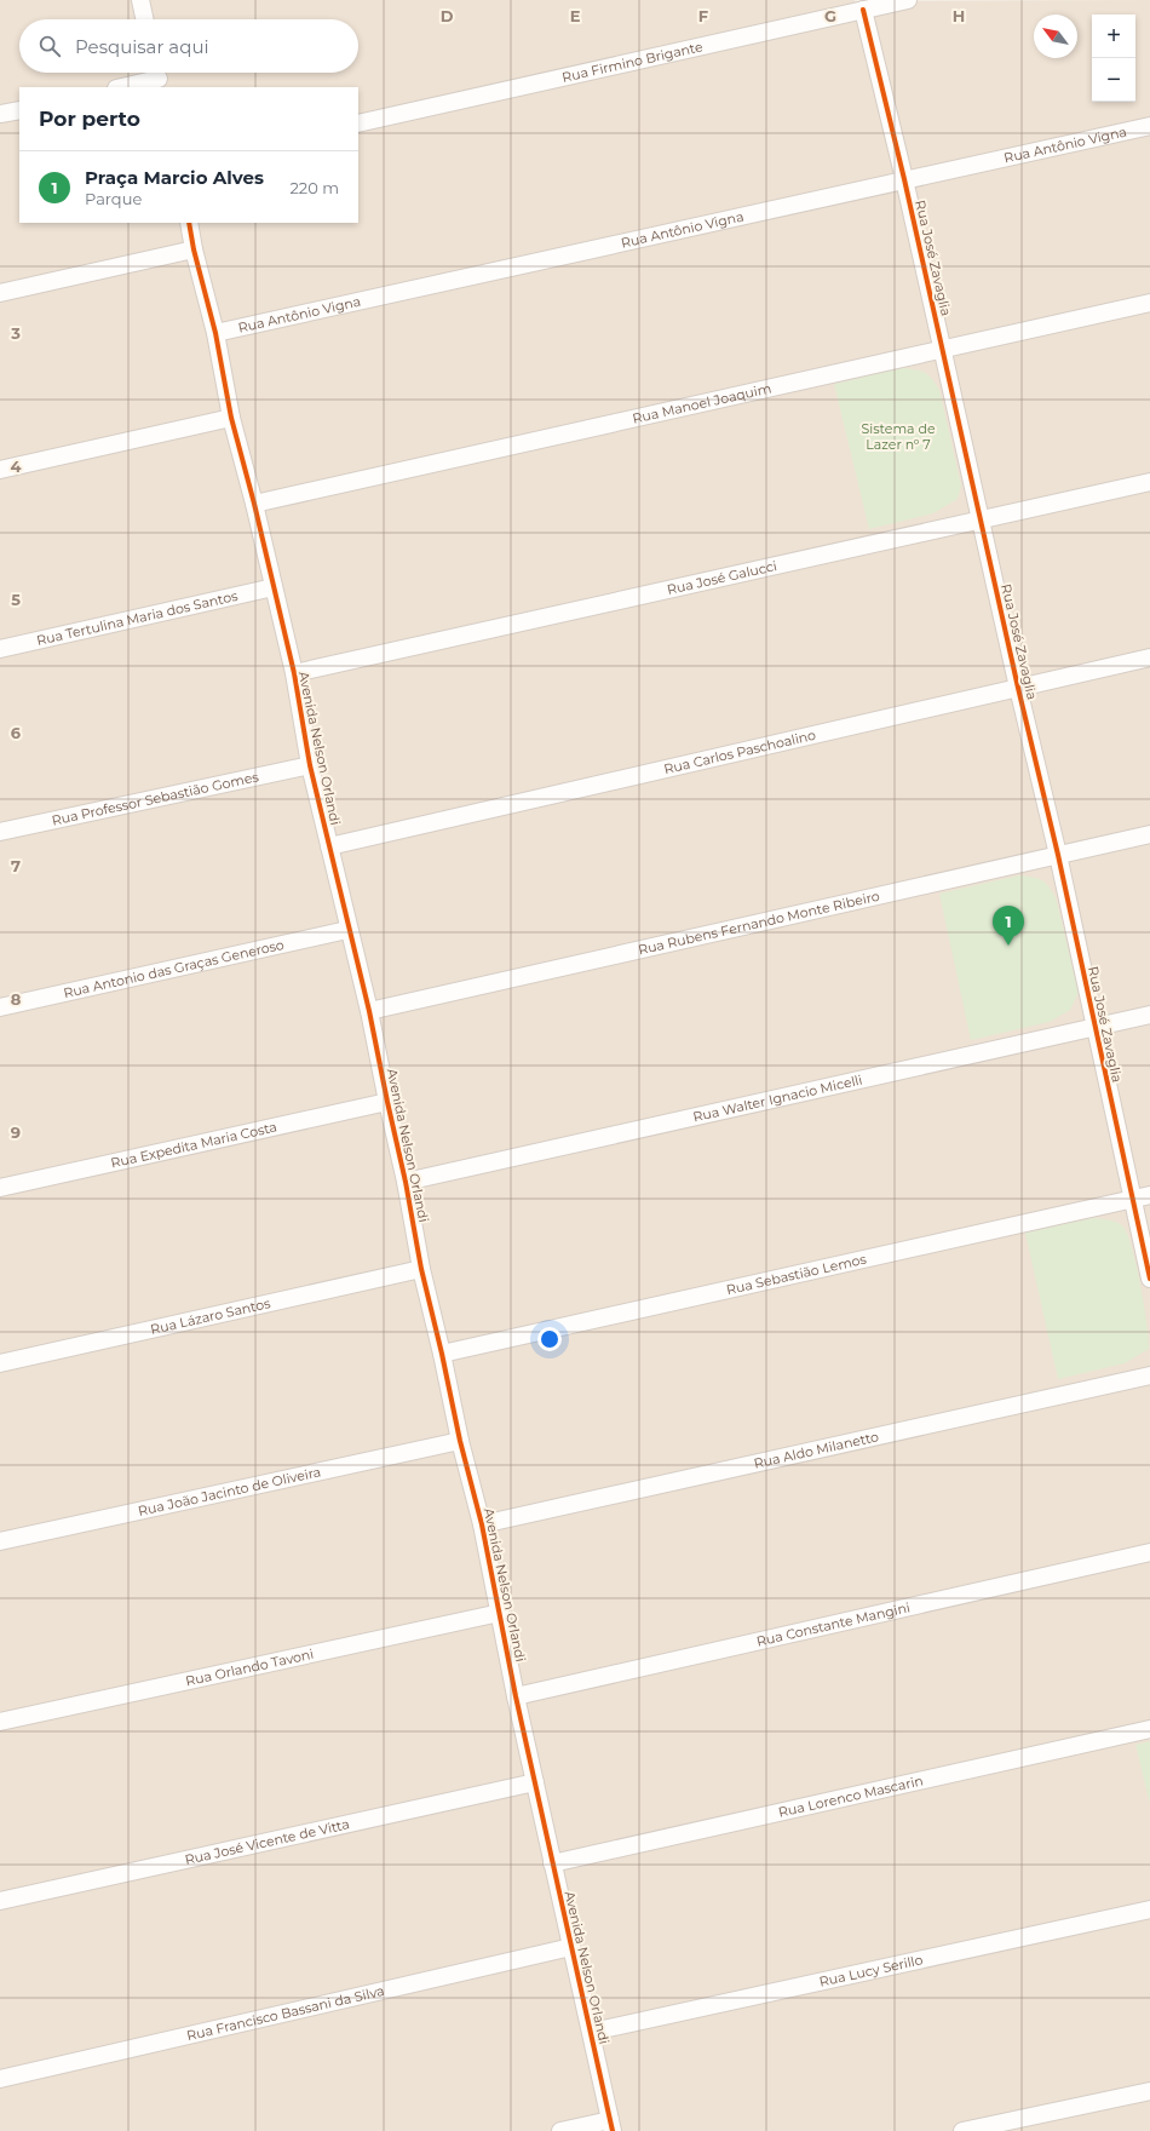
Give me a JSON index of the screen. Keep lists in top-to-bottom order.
{
  "streets": {
    "street": [
      "Rua Firmino Brigante",
      "Rua Antônio Vigna",
      "Rua José Zavaglia",
      "Rua Manoel Joaquim",
      "Rua José Galucci",
      "Rua Tertulina Maria dos Santos",
      "Avenida Nelson Orlandi",
      "Rua Carlos Paschoalino",
      "Rua Professor Sebastião Gomes",
      "Rua Rubens Fernando Monte Ribeiro",
      "Rua Antonio das Graças Generoso",
      "Rua Walter Ignacio Micelli",
      "Rua Expedita Maria Costa",
      "Rua Sebastião Lemos",
      "Rua Lázaro Santos",
      "Rua Aldo Milanetto",
      "Rua João Jacinto de Oliveira",
      "Rua Constante Mangini",
      "Rua Orlando Tavoni",
      "Rua Lorenco Mascarin",
      "Rua José Vicente de Vitta",
      "Rua Lucy Serillo",
      "Rua Francisco Bassani da Silva"
    ]
  },
  "crossings": [
    ["Rua Firmino Brigante", "Rua José Zavaglia"],
    ["Rua Antônio Vigna", "Rua José Zavaglia"],
    ["Rua Antônio Vigna", "Avenida Nelson Orlandi"],
    ["Rua José Zavaglia", "Rua Manoel Joaquim"],
    ["Rua José Zavaglia", "Rua José Galucci"],
    ["Rua José Zavaglia", "Rua Carlos Paschoalino"],
    ["Rua José Zavaglia", "Rua Rubens Fernando Monte Ribeiro"],
    ["Rua José Zavaglia", "Rua Walter Ignacio Micelli"],
    ["Rua José Zavaglia", "Rua Sebastião Lemos"],
    ["Rua Manoel Joaquim", "Avenida Nelson Orlandi"],
    ["Rua José Galucci", "Avenida Nelson Orlandi"],
    ["Rua Tertulina Maria dos Santos", "Avenida Nelson Orlandi"],
    ["Avenida Nelson Orlandi", "Rua Carlos Paschoalino"],
    ["Avenida Nelson Orlandi", "Rua Professor Sebastião Gomes"],
    ["Avenida Nelson Orlandi", "Rua Rubens Fernando Monte Ribeiro"],
    ["Avenida Nelson Orlandi", "Rua Antonio das Graças Generoso"],
    ["Avenida Nelson Orlandi", "Rua Walter Ignacio Micelli"],
    ["Avenida Nelson Orlandi", "Rua Expedita Maria Costa"],
    ["Avenida Nelson Orlandi", "Rua Sebastião Lemos"],
    ["Avenida Nelson Orlandi", "Rua Lázaro Santos"],
    ["Avenida Nelson Orlandi", "Rua Aldo Milanetto"],
    ["Avenida Nelson Orlandi", "Rua João Jacinto de Oliveira"],
    ["Avenida Nelson Orlandi", "Rua Constante Mangini"],
    ["Avenida Nelson Orlandi", "Rua Orlando Tavoni"],
    ["Avenida Nelson Orlandi", "Rua Lorenco Mascarin"],
    ["Avenida Nelson Orlandi", "Rua José Vicente de Vitta"],
    ["Avenida Nelson Orlandi", "Rua Lucy Serillo"],
    ["Avenida Nelson Orlandi", "Rua Francisco Bassani da Silva"]
  ],
  "parks": ["Sistema de Lazer nº 7"],
  "north": "top left",
  "page": {
    "map_buttons": ["+", "−"],
    "search": "Pesquisar aqui",
    "heading": "Por perto",
    "list": [
      {
        "mark": "1",
        "name": "Praça Marcio Alves",
        "note": "Parque",
        "value": "220 m"
      }
    ],
    "pins": "1"
  },
  "grid": {
    "columns": [
      "D",
      "E",
      "F",
      "G",
      "H"
    ],
    "rows": [
      "3",
      "4",
      "5",
      "6",
      "7",
      "8",
      "9"
    ]
  }
}
